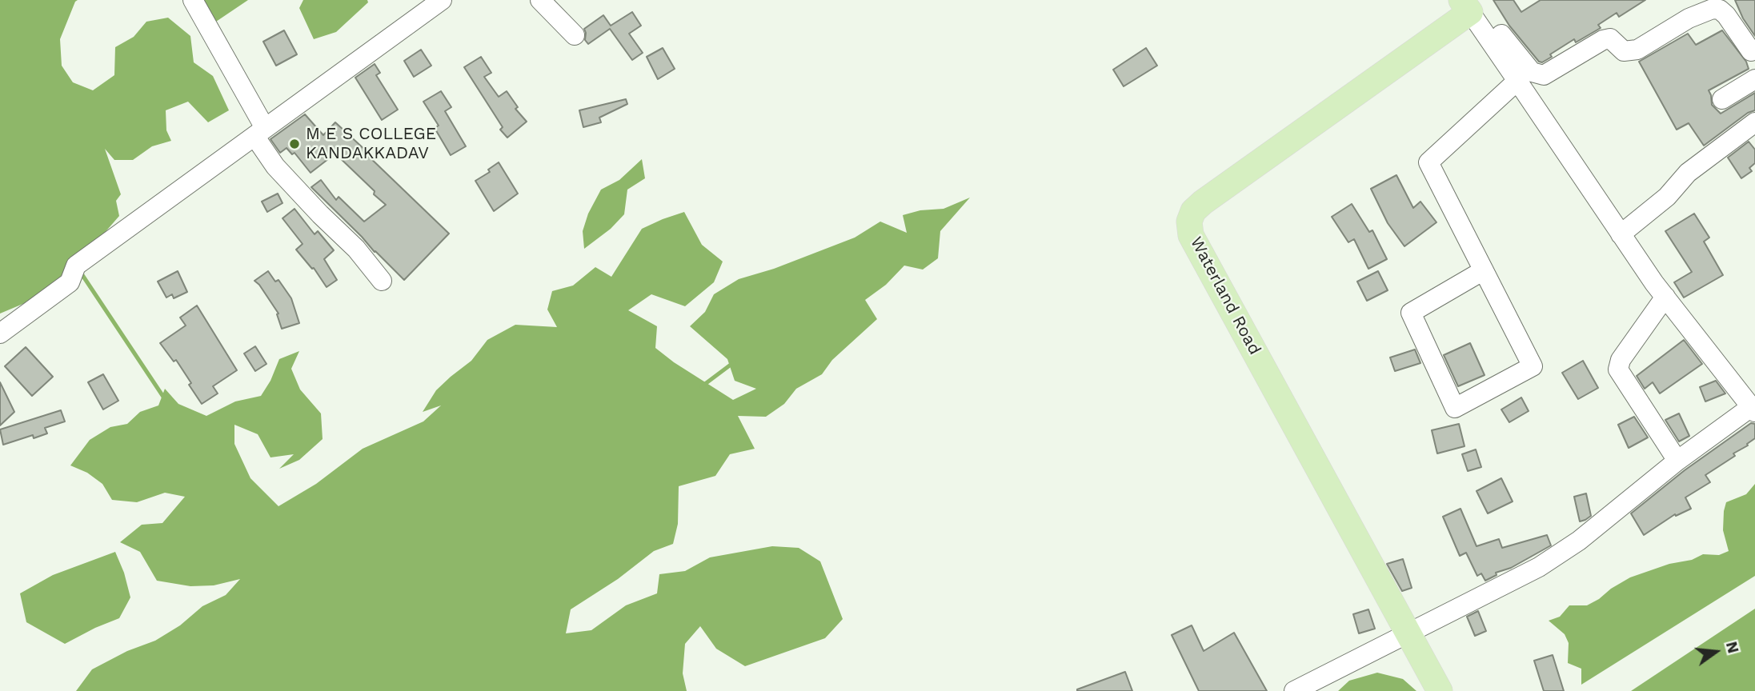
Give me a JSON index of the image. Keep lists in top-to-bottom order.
{
  "streets": {
    "main road": ["Waterland Road"]
  },
  "places": ["M E S COLLEGE KANDAKKADAV"],
  "north": "right"
}
